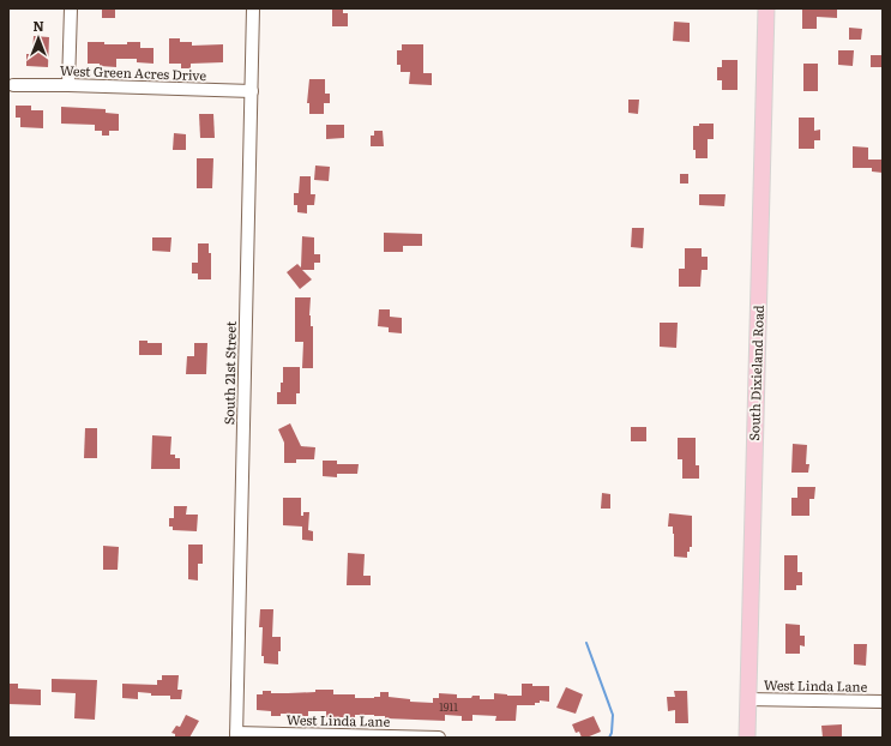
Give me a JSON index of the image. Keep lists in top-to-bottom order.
{
  "streets": {
    "main road": ["South Dixieland Road"],
    "street": ["West Green Acres Drive", "South 21st Street", "West Linda Lane"]
  },
  "crossings": [
    ["West Green Acres Drive", "South 21st Street"],
    ["South 21st Street", "West Linda Lane"],
    ["South Dixieland Road", "West Linda Lane"]
  ],
  "house_numbers": ["1911"],
  "north": "top"
}
